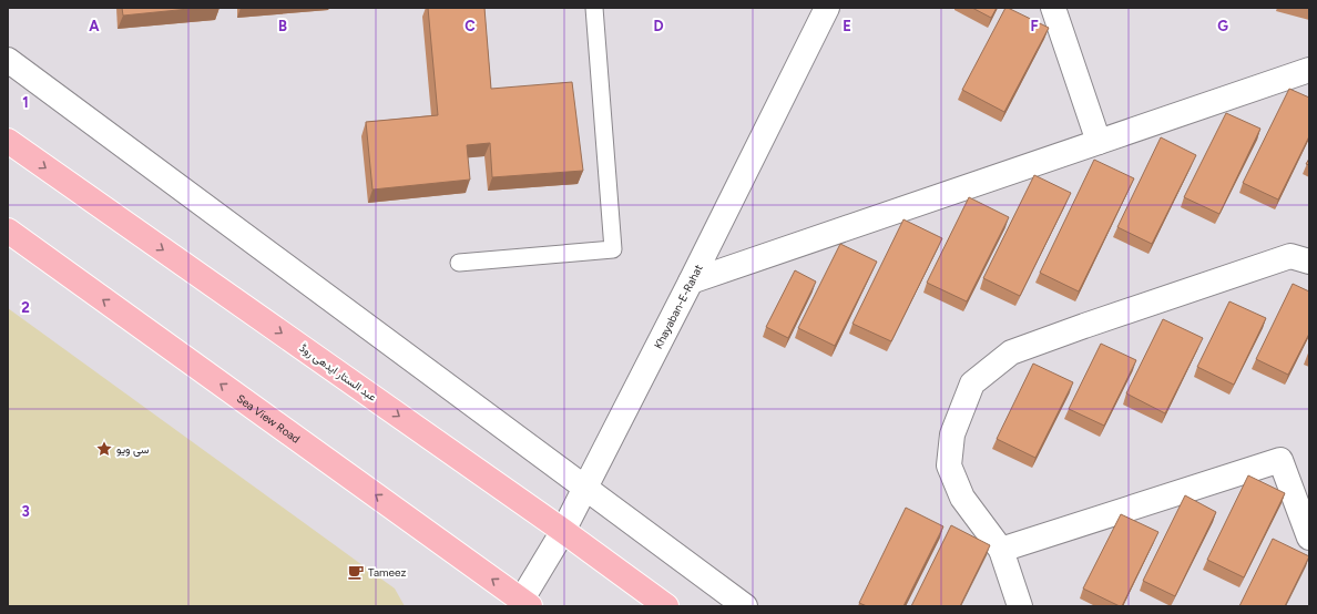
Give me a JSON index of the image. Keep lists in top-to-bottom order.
{
  "streets": {
    "main road": ["عبد الستار ایدھی روڈ", "Sea View Road"],
    "street": ["Khayaban-E-Rahat"]
  },
  "crossings": [
    ["Khayaban-E-Rahat", "عبد الستار ایدھی روڈ"],
    ["Khayaban-E-Rahat", "Sea View Road"]
  ],
  "one_way": ["عبد الستار ایدھی روڈ", "Sea View Road"],
  "places": {
    "place": ["سی ویو"],
    "cafe": ["Tameez"]
  },
  "grid": {
    "columns": [
      "A",
      "B",
      "C",
      "D",
      "E",
      "F",
      "G"
    ],
    "rows": ["1", "2", "3"]
  }
}
